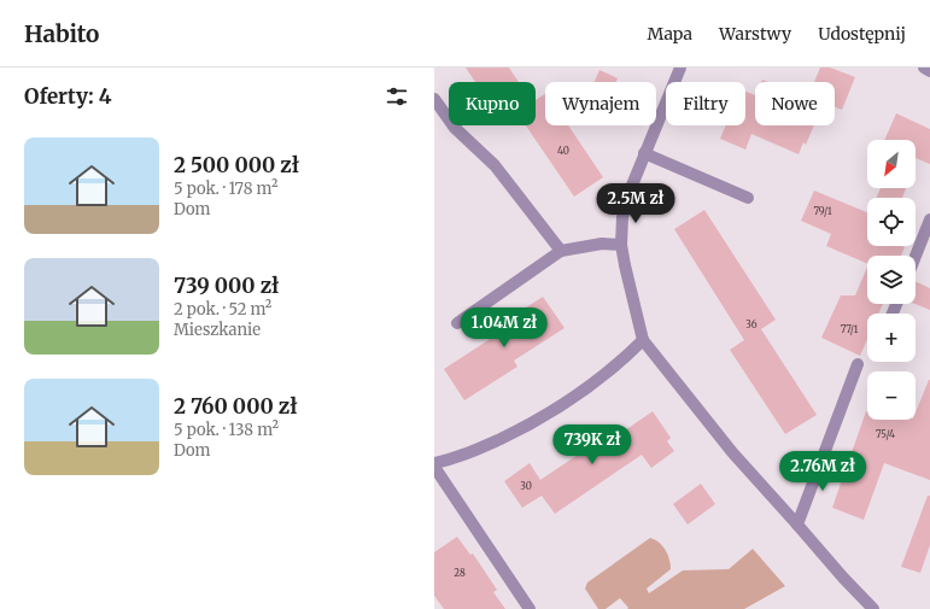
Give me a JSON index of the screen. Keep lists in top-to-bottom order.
{
  "house_numbers": [
    "40",
    "79/1",
    "36",
    "77/1",
    "75/4",
    "30",
    "28"
  ],
  "north": "bottom left",
  "page": {
    "header": "Habito",
    "nav": ["Mapa", "Warstwy", "Udostępnij"],
    "heading": "Oferty: 4",
    "chip": [
      "Kupno",
      "Wynajem",
      "Filtry",
      "Nowe"
    ],
    "list": [
      {
        "name": "2 500 000 zł",
        "note": "5 pok. · 178 m² · Dom"
      },
      {
        "name": "739 000 zł",
        "note": "2 pok. · 52 m² · Mieszkanie"
      },
      {
        "name": "2 760 000 zł",
        "note": "5 pok. · 138 m² · Dom"
      }
    ],
    "map_buttons": ["+", "−"],
    "price": [
      "2.5M zł",
      "1.04M zł",
      "739K zł",
      "2.76M zł"
    ]
  }
}
